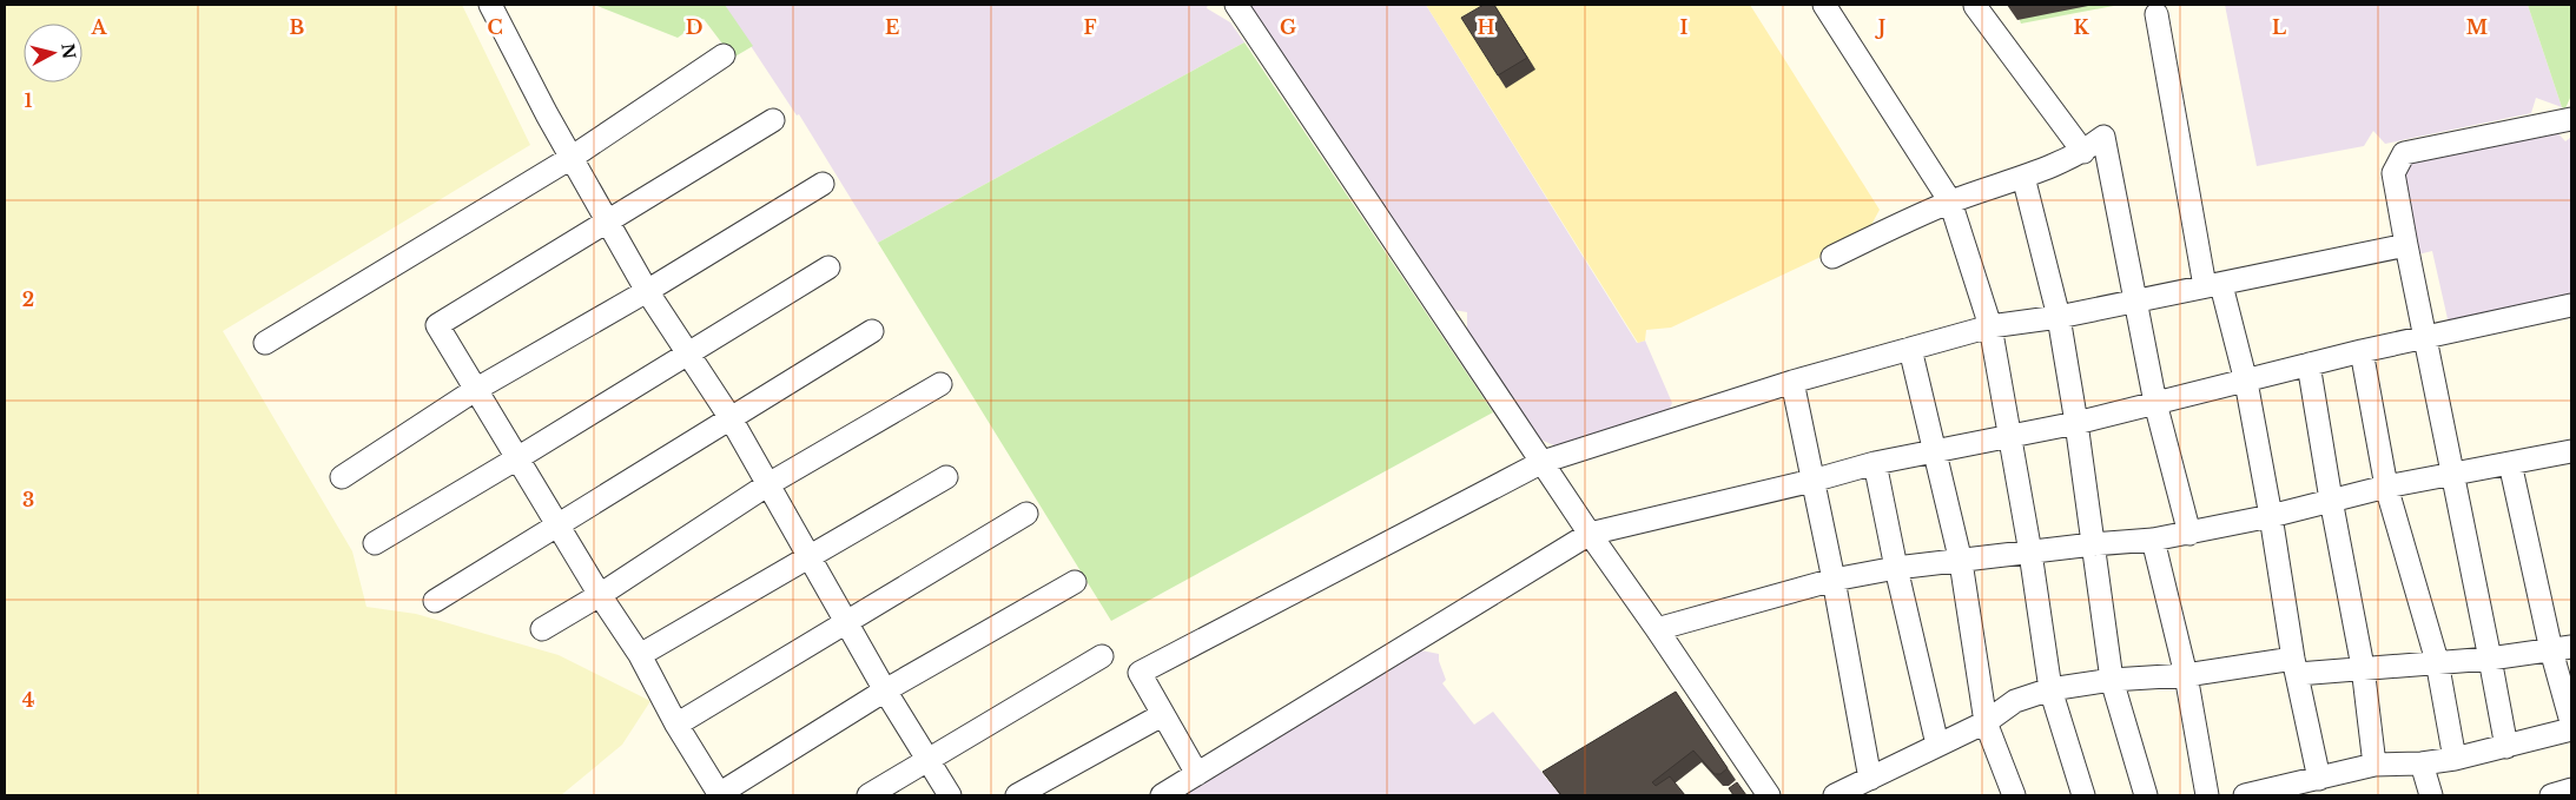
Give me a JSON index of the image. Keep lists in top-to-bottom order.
{
  "north": "right",
  "grid": {
    "columns": [
      "A",
      "B",
      "C",
      "D",
      "E",
      "F",
      "G",
      "H",
      "I",
      "J",
      "K",
      "L",
      "M"
    ],
    "rows": [
      "1",
      "2",
      "3",
      "4"
    ]
  }
}
